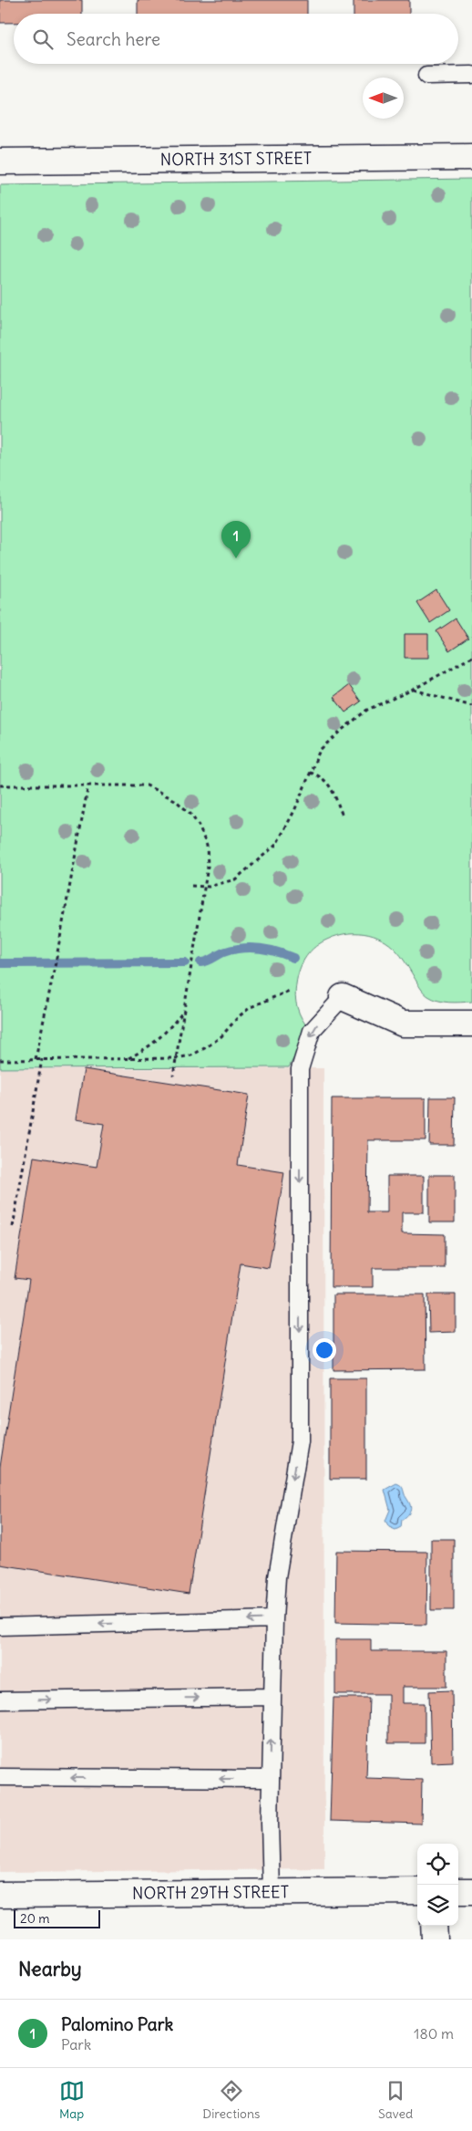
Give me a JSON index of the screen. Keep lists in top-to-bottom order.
{
  "streets": {
    "street": ["NORTH 31ST STREET", "NORTH 29TH STREET"]
  },
  "scale_bar": "20 m",
  "north": "left",
  "page": {
    "search": "Search here",
    "pins": "1",
    "scale": "20 m",
    "heading": "Nearby",
    "list": [
      {
        "mark": "1",
        "name": "Palomino Park",
        "note": "Park",
        "value": "180 m"
      }
    ],
    "nav": ["Map", "Directions", "Saved"]
  }
}
